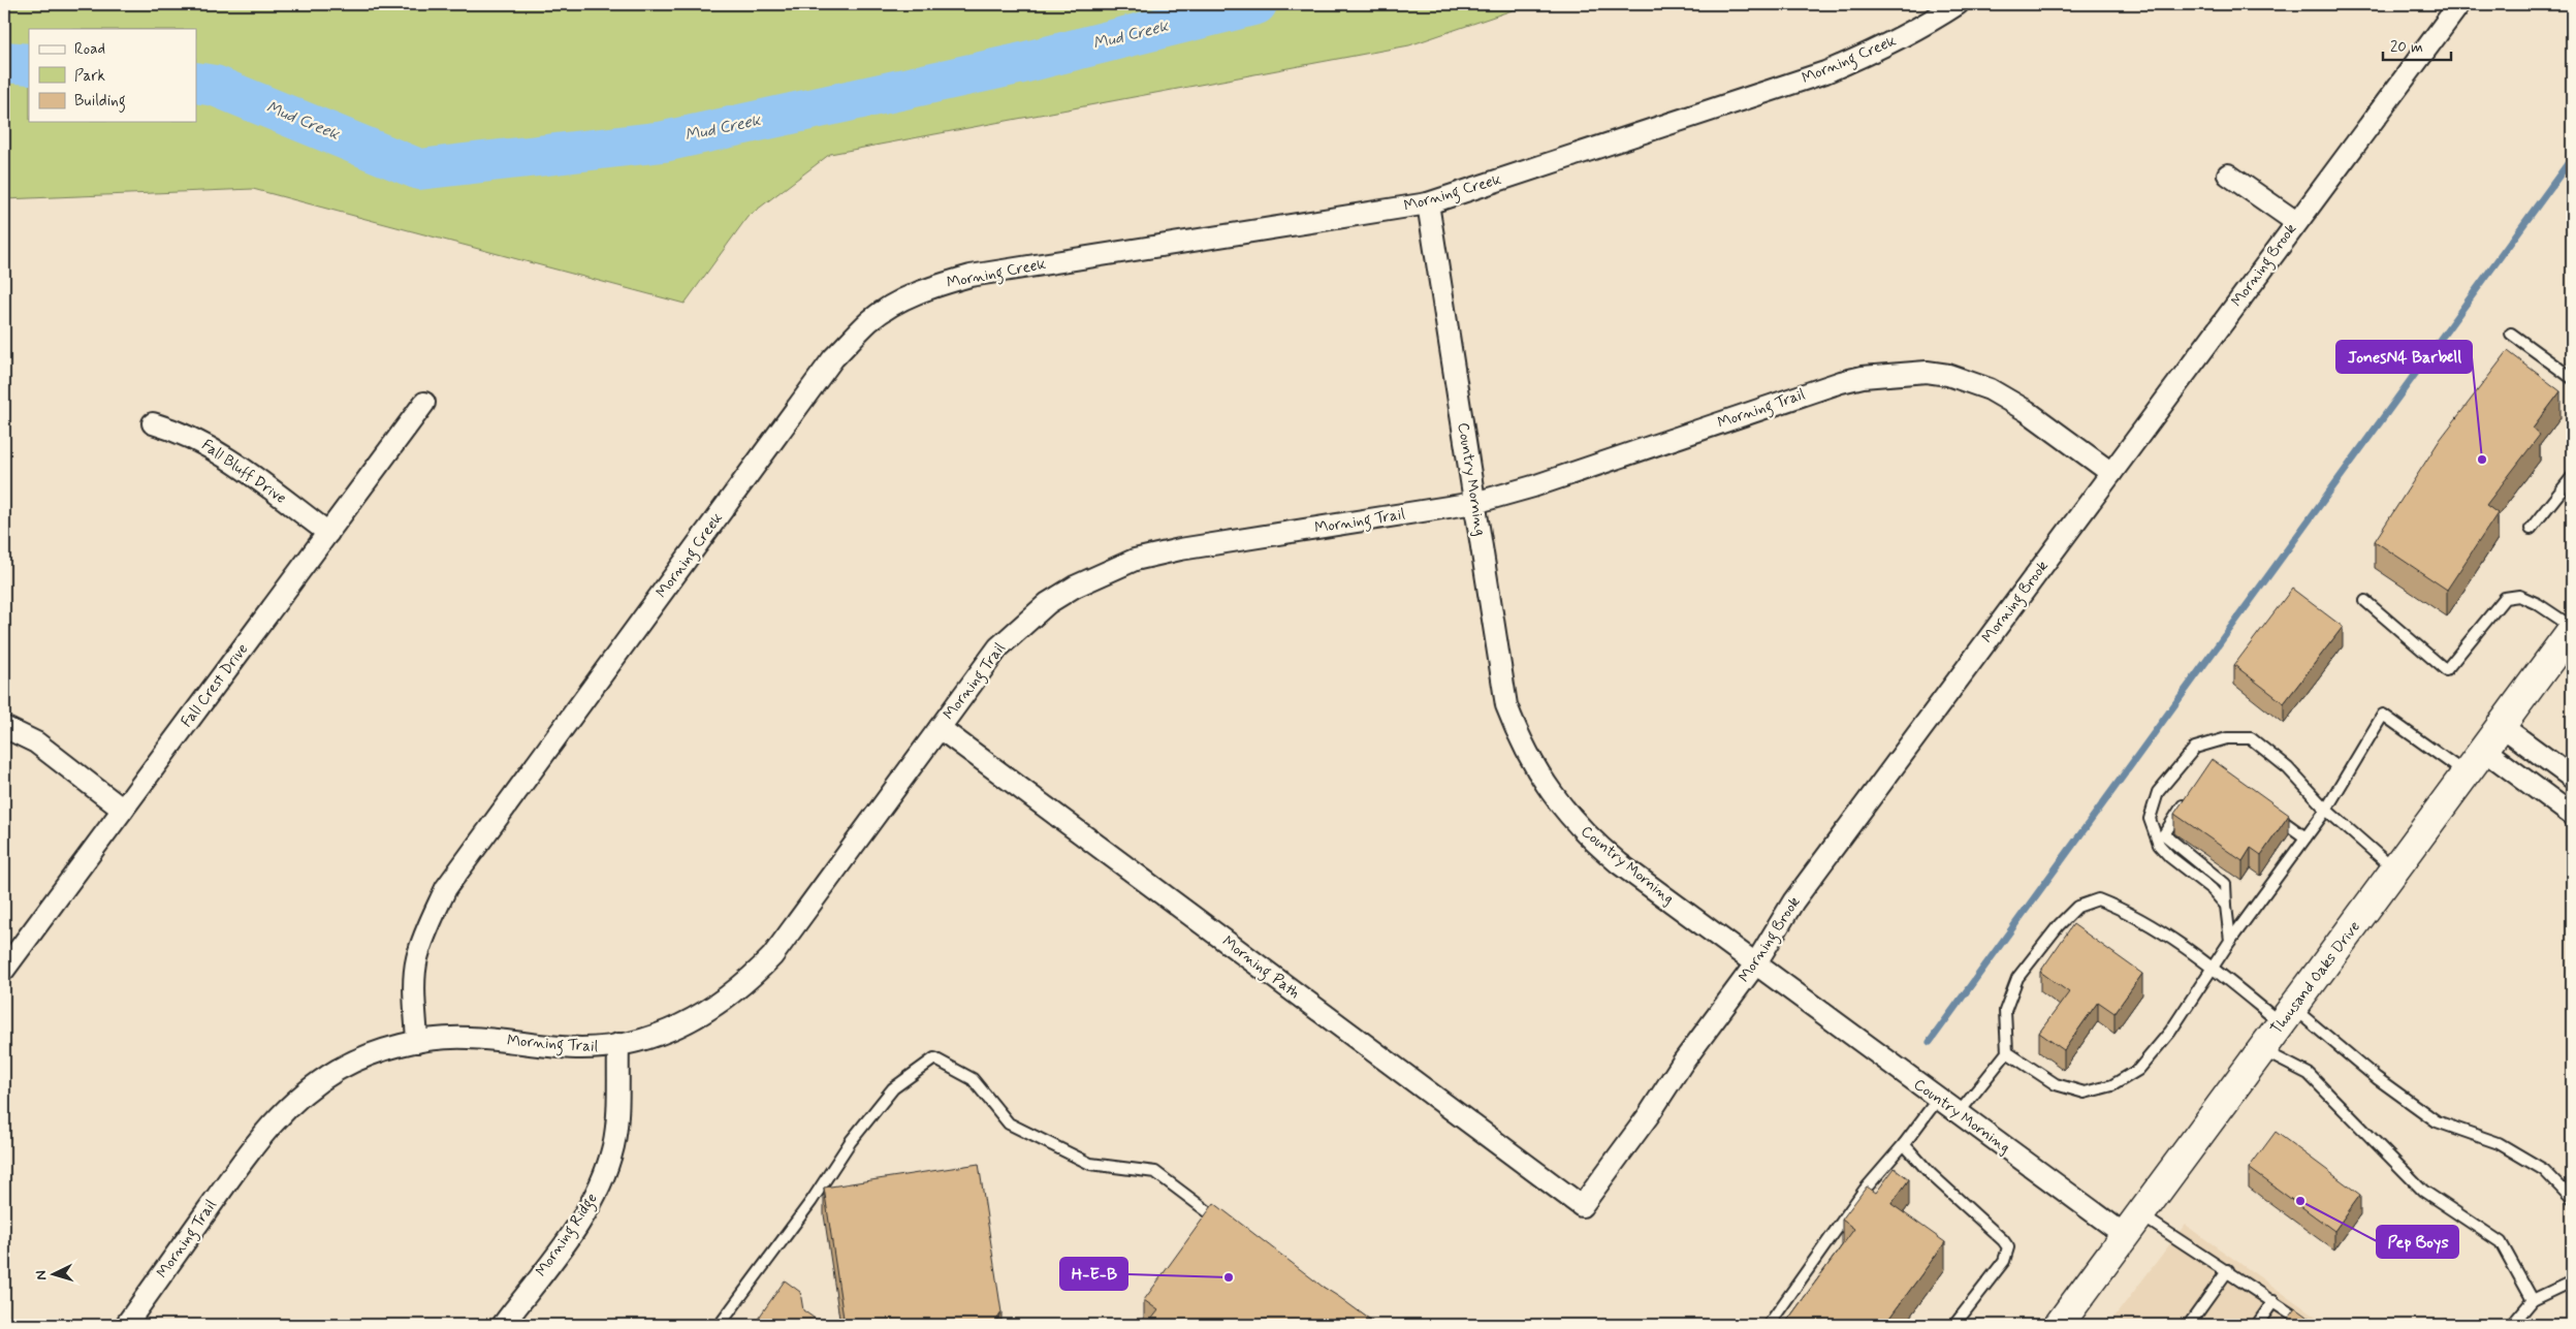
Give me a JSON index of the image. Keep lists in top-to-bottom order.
{
  "streets": {
    "main road": ["Thousand Oaks Drive"],
    "street": [
      "Morning Creek",
      "Morning Brook",
      "Morning Trail",
      "Fall Bluff Drive",
      "Country Morning",
      "Fall Crest Drive",
      "Morning Path",
      "Morning Ridge"
    ]
  },
  "crossings": [
    ["Morning Creek", "Morning Trail"],
    ["Morning Creek", "Country Morning"],
    ["Morning Brook", "Morning Trail"],
    ["Morning Brook", "Country Morning"],
    ["Morning Brook", "Morning Path"],
    ["Morning Trail", "Country Morning"],
    ["Morning Trail", "Morning Path"],
    ["Morning Trail", "Morning Ridge"],
    ["Fall Bluff Drive", "Fall Crest Drive"],
    ["Country Morning", "Thousand Oaks Drive"]
  ],
  "water": ["Mud Creek"],
  "places": ["JonesN4 Barbell", "Pep Boys", "H-E-B"],
  "legend": ["Road", "Park", "Building"],
  "scale_bar": "20 m",
  "north": "left"
}
